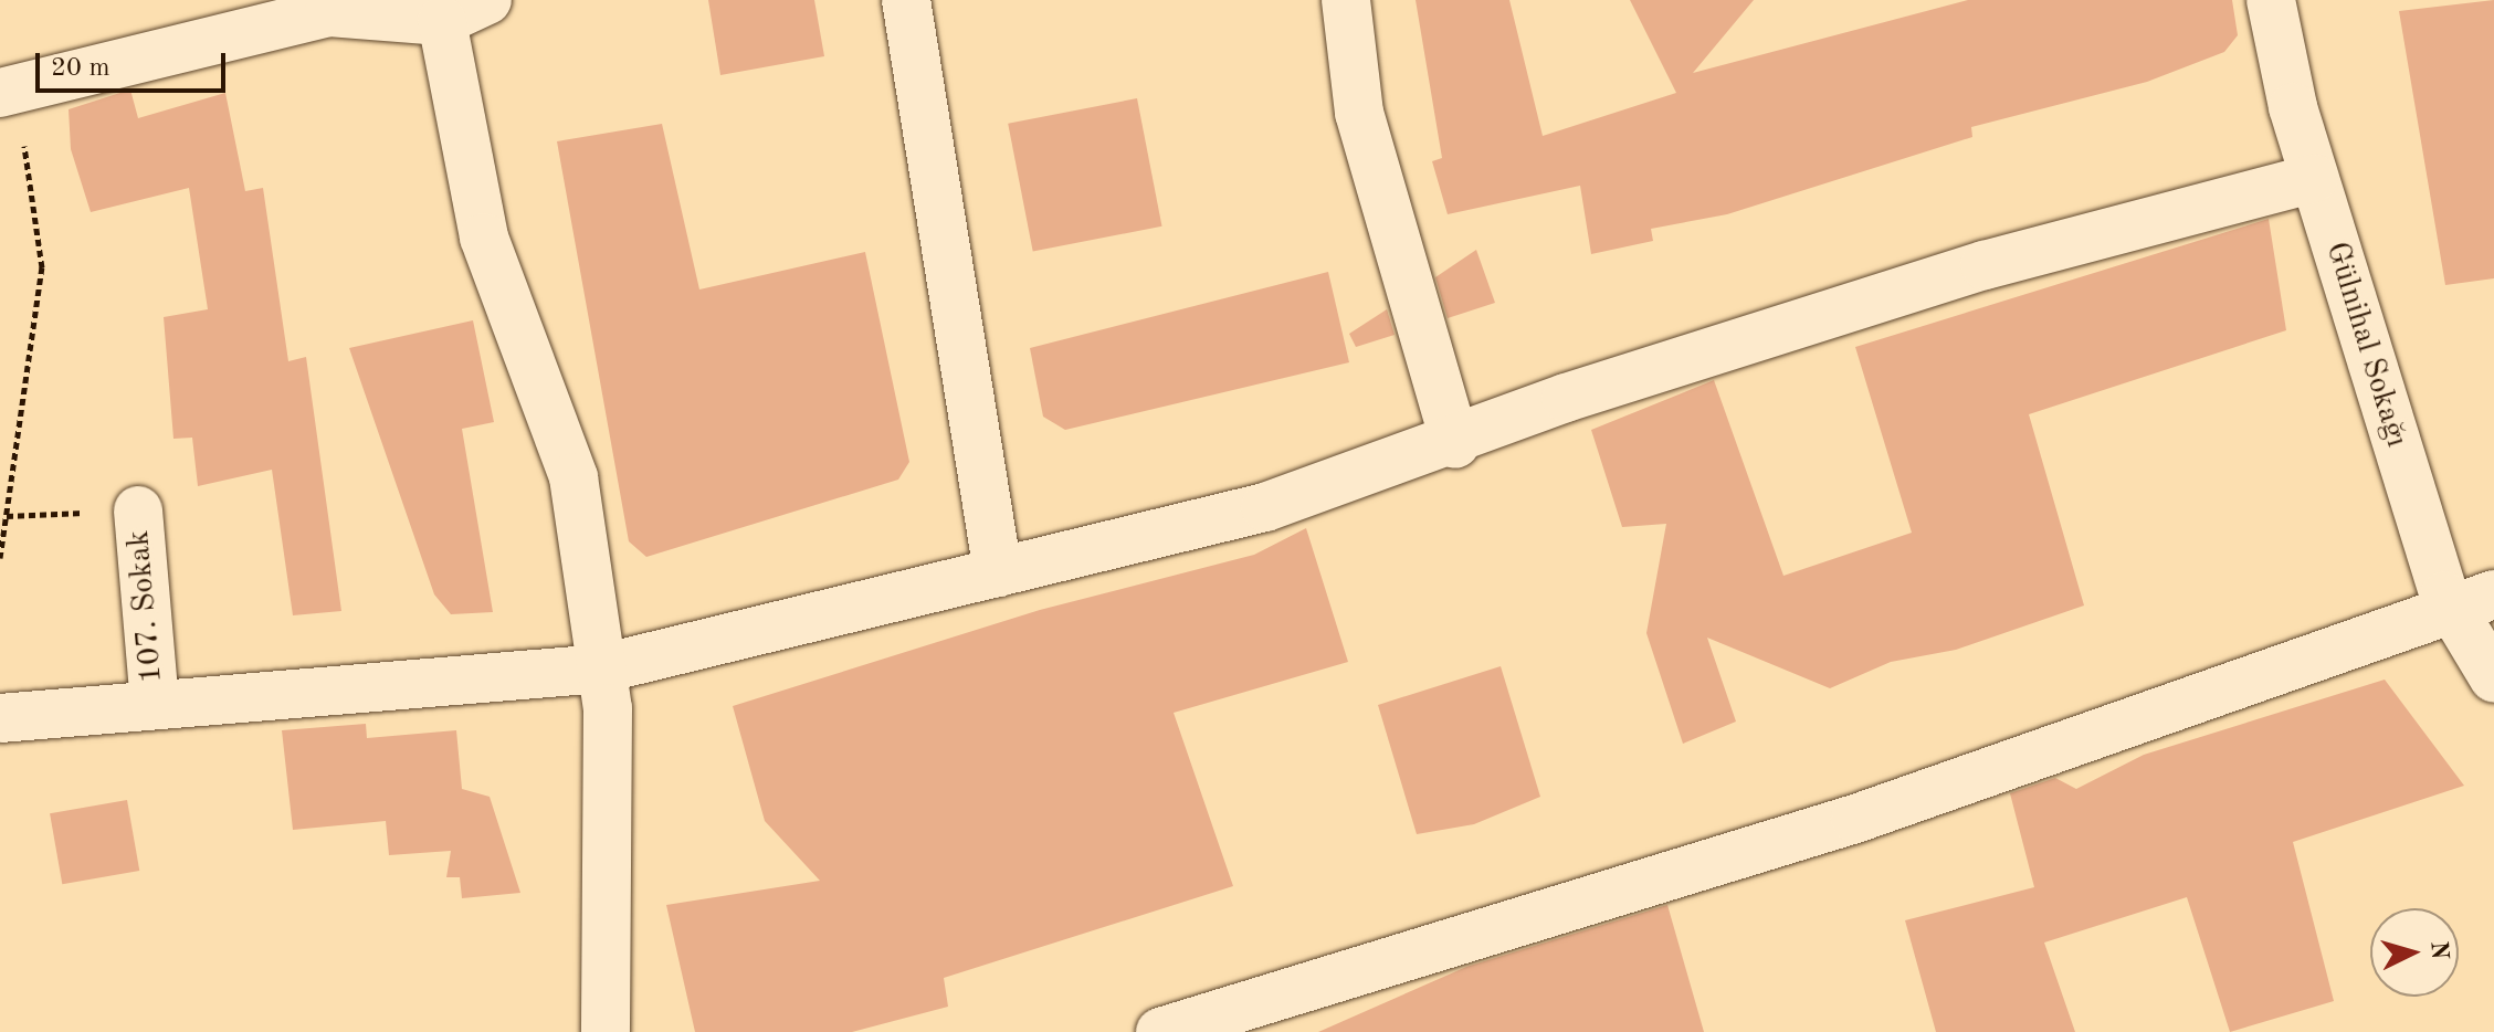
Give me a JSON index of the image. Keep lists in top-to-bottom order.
{
  "streets": {
    "street": ["Gülnihal Sokağı", "107. Sokak"]
  },
  "scale_bar": "20 m",
  "north": "right"
}
